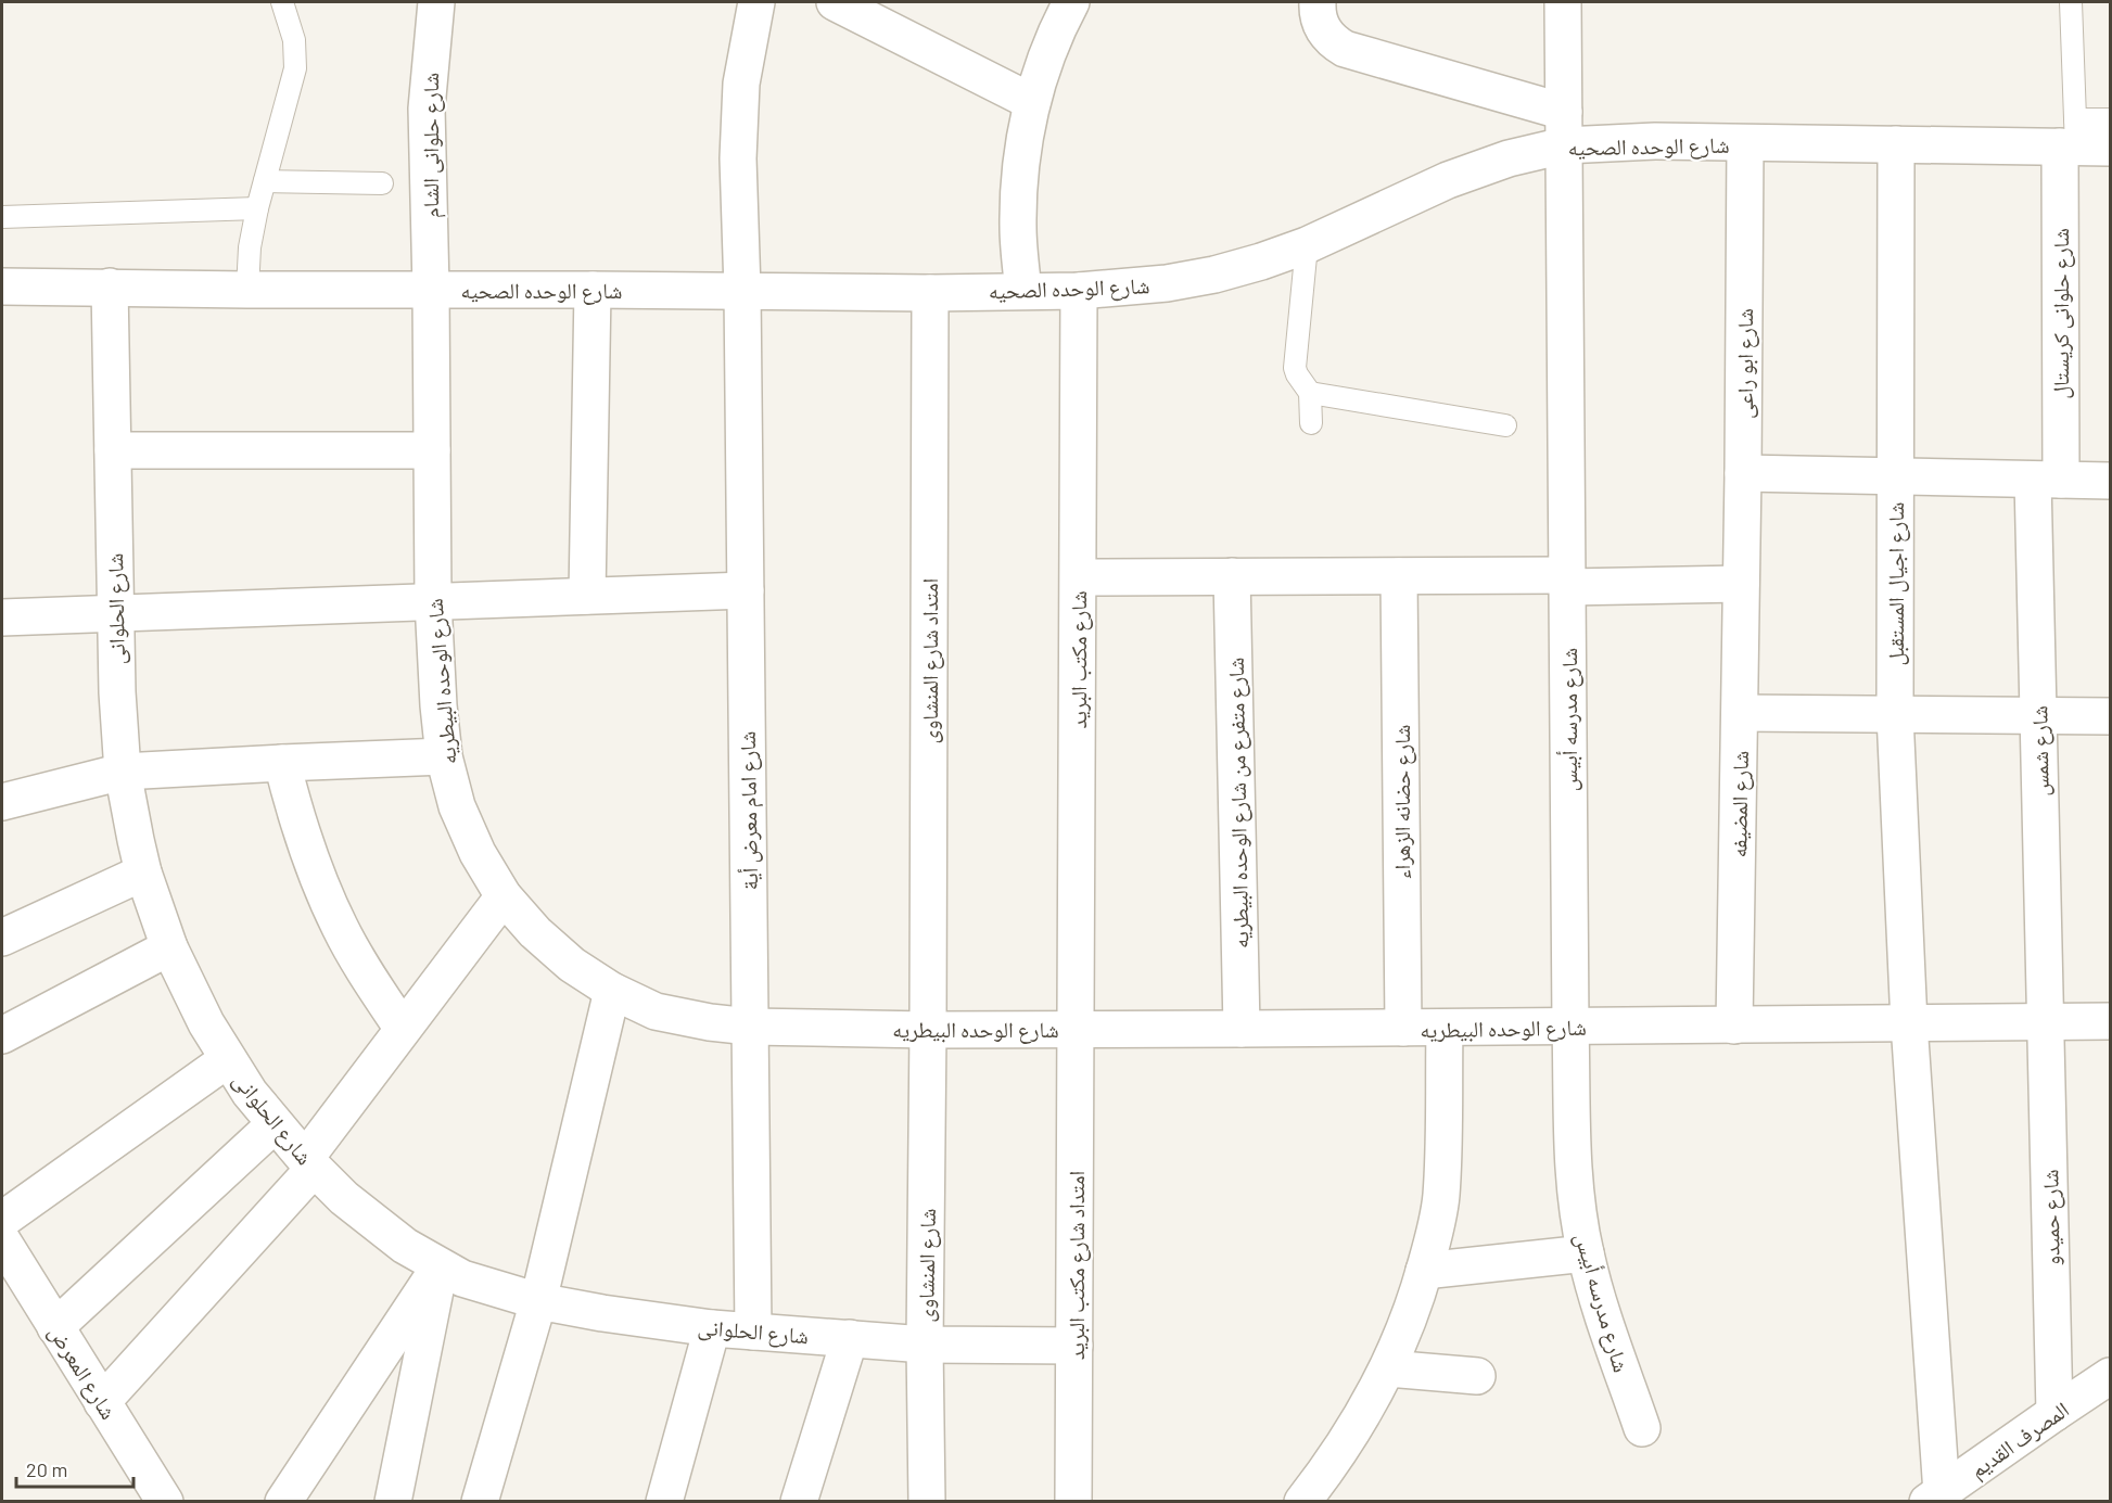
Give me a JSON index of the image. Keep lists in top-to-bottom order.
{
  "streets": {
    "street": [
      "شارع حلوانى الشام",
      "شارع الوحده الصحيه",
      "شارع حلوانى كريستال",
      "شارع ابو راعى",
      "شارع اجيال المستقبل",
      "شارع الحلوانى",
      "شارع مكتب البريد",
      "امتداد شارع المنشاوى",
      "شارع الوحده البيطريه",
      "شارع مدرسه أبيس",
      "شارع شمس",
      "شارع حضانه الزهراء",
      "شارع متفرع من شارع الوحده البيطريه",
      "شارع المضيفه",
      "شارع امام معرض أية",
      "شارع حميدو",
      "شارع المنشاوى",
      "امتداد شارع مكتب البريد",
      "شارع المعرض",
      "المصرف القديم"
    ]
  },
  "crossings": [
    ["شارع حلوانى الشام", "شارع الوحده الصحيه"],
    ["شارع حلوانى الشام", "شارع الوحده البيطريه"],
    ["شارع الوحده الصحيه", "شارع حلوانى كريستال"],
    ["شارع الوحده الصحيه", "شارع ابو راعى"],
    ["شارع الوحده الصحيه", "شارع اجيال المستقبل"],
    ["شارع الوحده الصحيه", "شارع الحلوانى"],
    ["شارع الوحده الصحيه", "شارع مكتب البريد"],
    ["شارع الوحده الصحيه", "امتداد شارع المنشاوى"],
    ["شارع الوحده الصحيه", "شارع الوحده البيطريه"],
    ["شارع الوحده الصحيه", "شارع مدرسه أبيس"],
    ["شارع الوحده الصحيه", "شارع امام معرض أية"],
    ["شارع حلوانى كريستال", "شارع شمس"],
    ["شارع ابو راعى", "شارع المضيفه"],
    ["شارع اجيال المستقبل", "شارع الوحده البيطريه"],
    ["شارع اجيال المستقبل", "المصرف القديم"],
    ["شارع الحلوانى", "شارع امام معرض أية"],
    ["شارع الحلوانى", "شارع المنشاوى"],
    ["شارع الحلوانى", "امتداد شارع مكتب البريد"],
    ["شارع مكتب البريد", "شارع الوحده البيطريه"],
    ["شارع مكتب البريد", "امتداد شارع مكتب البريد"],
    ["امتداد شارع المنشاوى", "شارع الوحده البيطريه"],
    ["امتداد شارع المنشاوى", "شارع المنشاوى"],
    ["شارع الوحده البيطريه", "شارع مدرسه أبيس"],
    ["شارع الوحده البيطريه", "شارع شمس"],
    ["شارع الوحده البيطريه", "شارع حضانه الزهراء"],
    ["شارع الوحده البيطريه", "شارع متفرع من شارع الوحده البيطريه"],
    ["شارع الوحده البيطريه", "شارع المضيفه"],
    ["شارع الوحده البيطريه", "شارع امام معرض أية"],
    ["شارع الوحده البيطريه", "شارع حميدو"],
    ["شارع الوحده البيطريه", "شارع المنشاوى"],
    ["شارع الوحده البيطريه", "امتداد شارع مكتب البريد"],
    ["شارع شمس", "شارع حميدو"],
    ["شارع حميدو", "المصرف القديم"]
  ],
  "scale_bar": "20 m"
}
